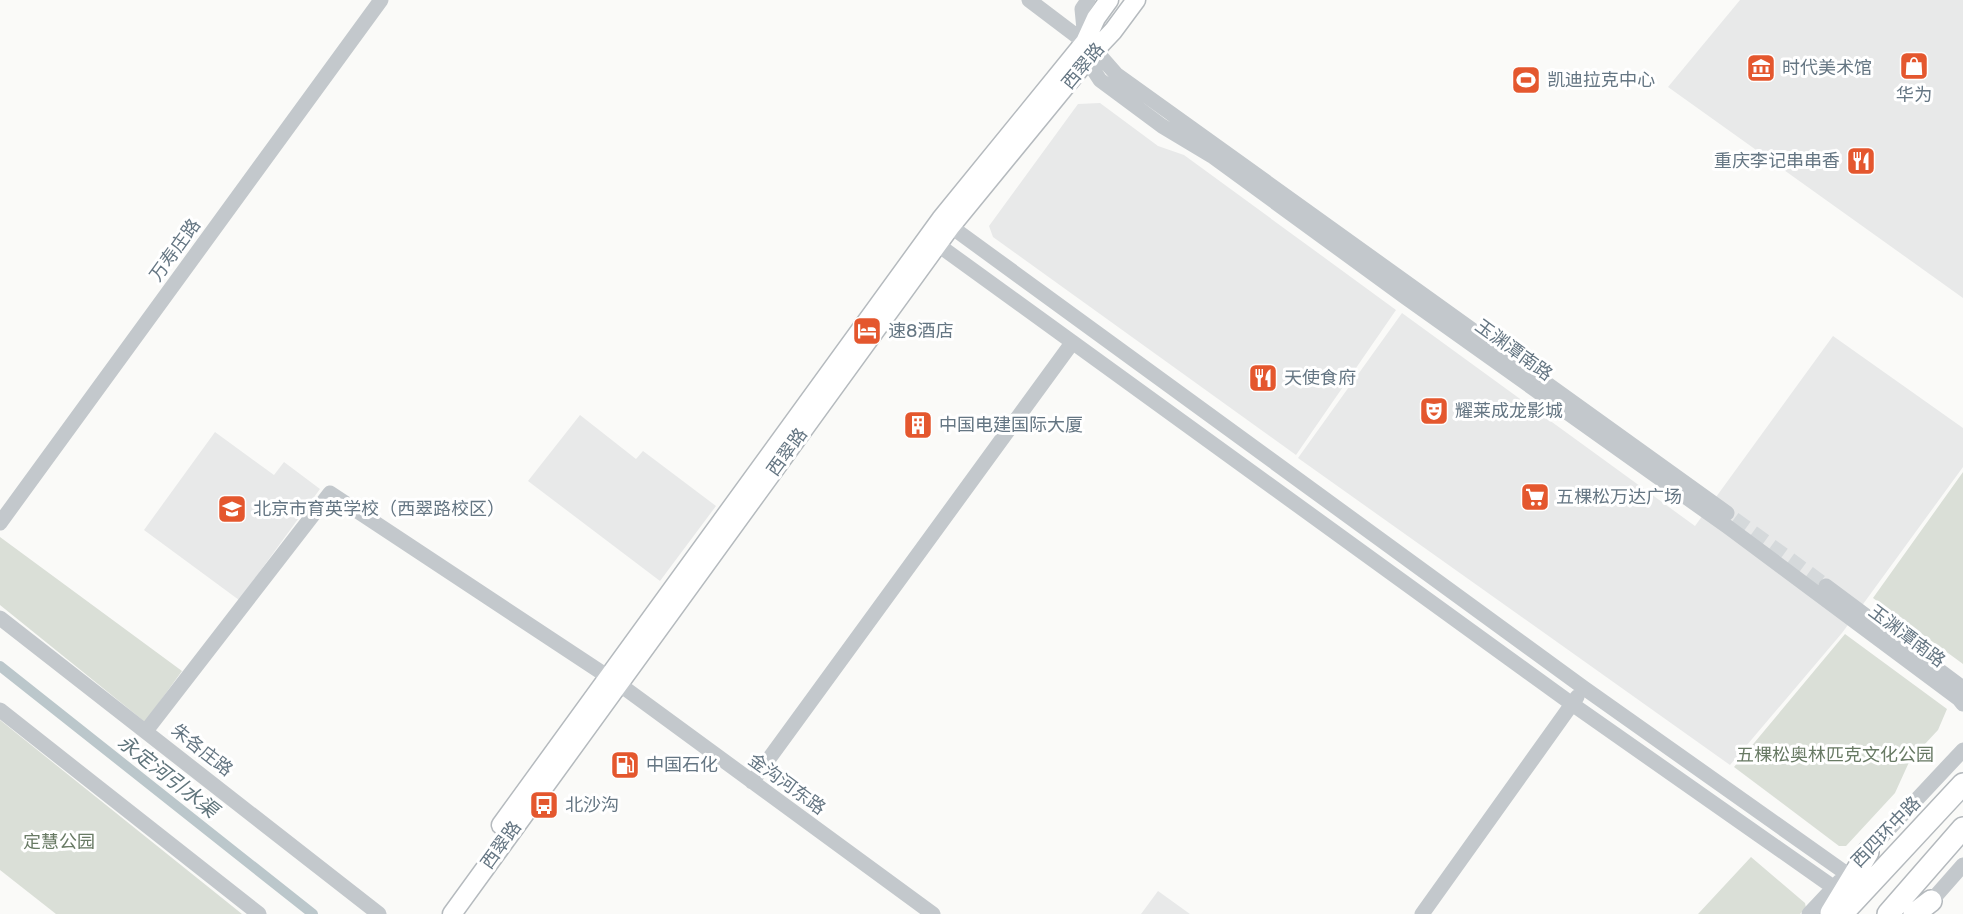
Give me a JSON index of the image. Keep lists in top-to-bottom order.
{
  "streets": {
    "highway": ["西四环中路"],
    "main road": ["西翠路"],
    "street": [
      "万寿庄路",
      "玉渊潭南路",
      "朱各庄路",
      "金沟河东路"
    ]
  },
  "crossings": [
    ["西翠路", "玉渊潭南路"],
    ["西翠路", "金沟河东路"],
    ["朱各庄路", "金沟河东路"]
  ],
  "water": ["永定河引水渠"],
  "parks": ["五棵松奥林匹克文化公园", "定慧公园"],
  "places": {
    "shop": ["华为"],
    "museum": ["时代美术馆"],
    "sports": ["凯迪拉克中心"],
    "restaurant": ["重庆李记串串香", "天使食府"],
    "hotel": ["速8酒店"],
    "theatre": ["耀莱成龙影城"],
    "building": ["中国电建国际大厦"],
    "supermarket": ["五棵松万达广场"],
    "school or university": ["北京市育英学校（西翠路校区）"],
    "fuel station": ["中国石化"],
    "bus stop": ["北沙沟"]
  }
}
